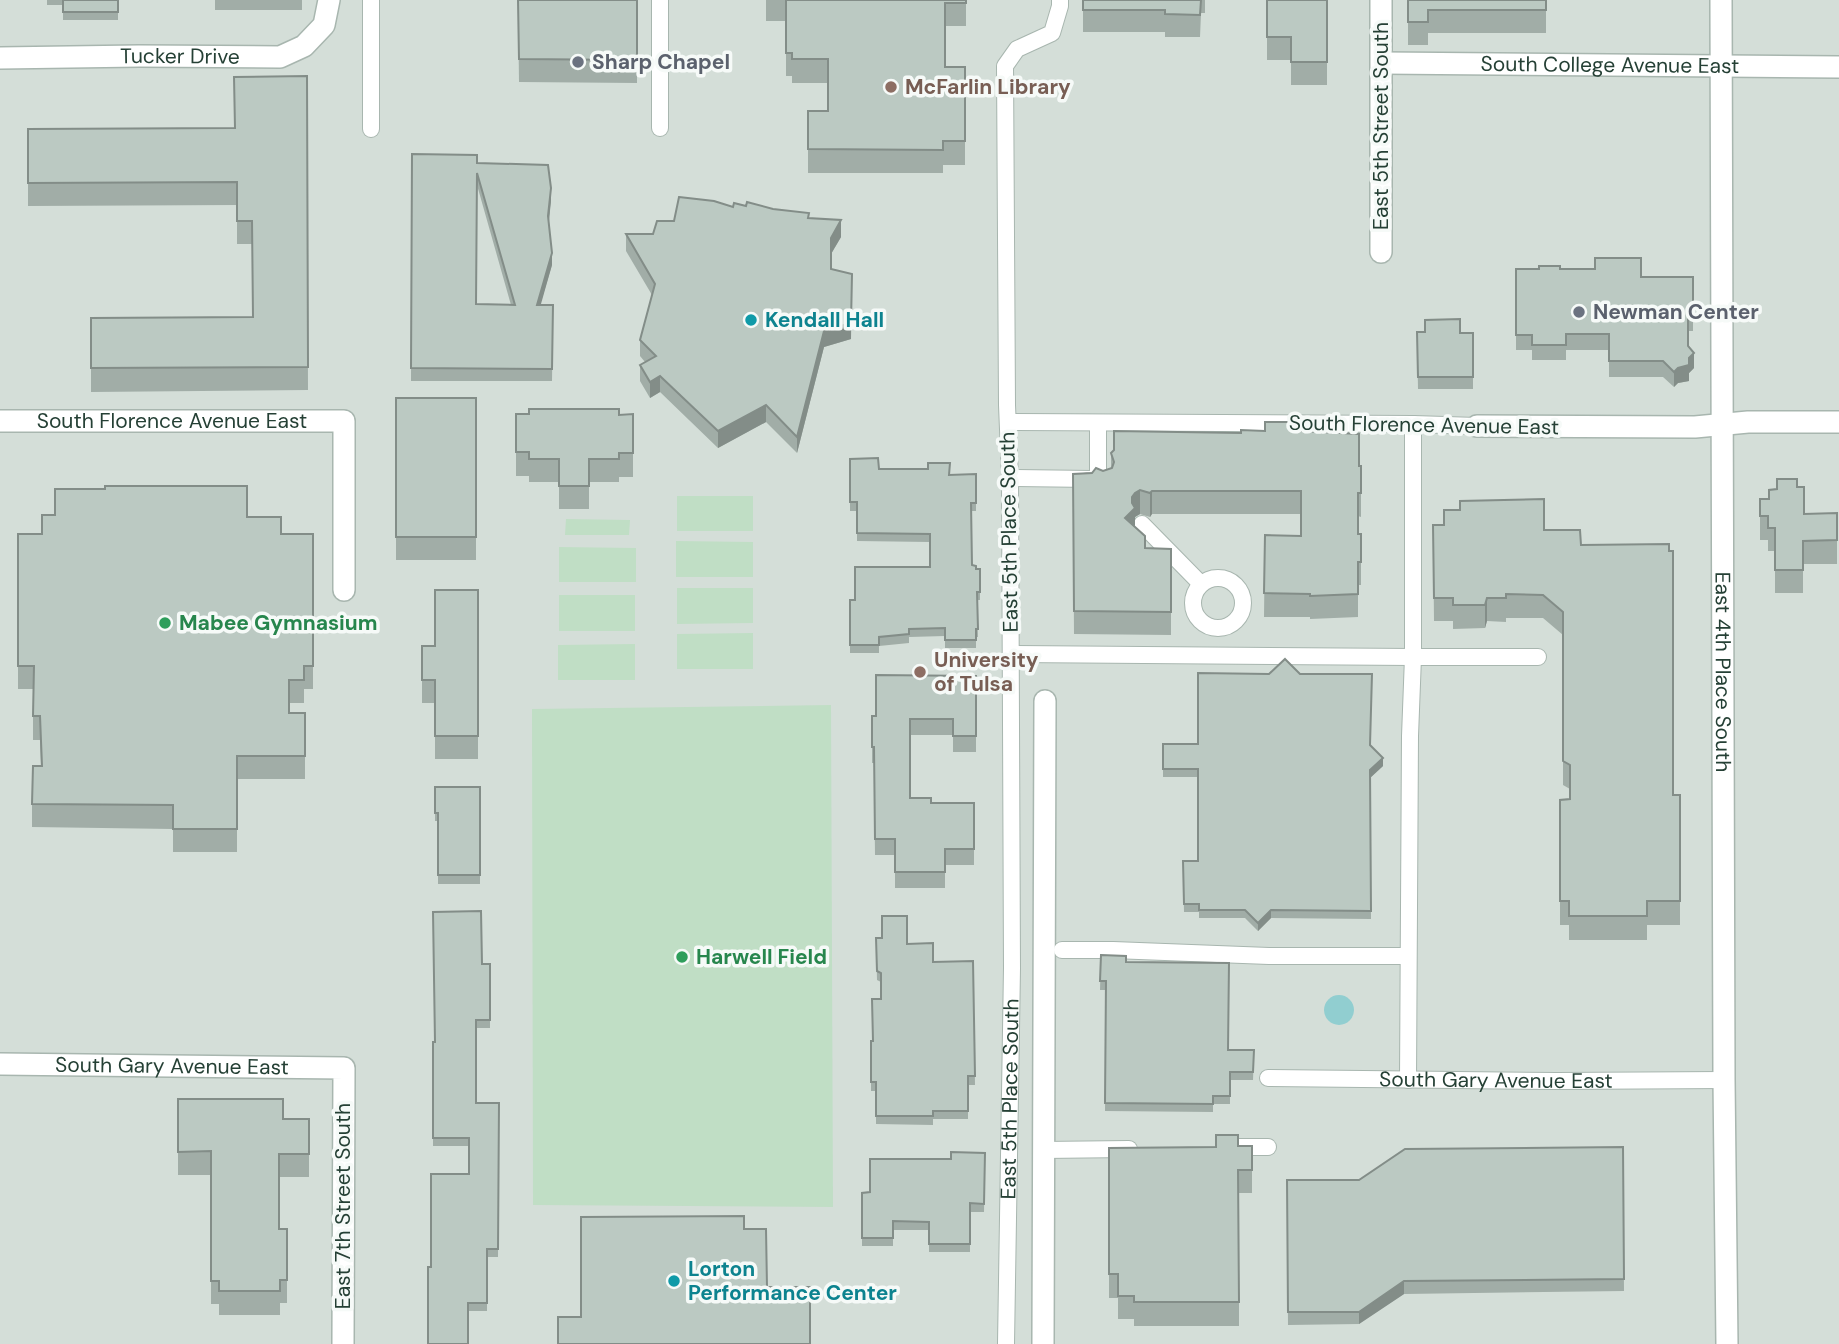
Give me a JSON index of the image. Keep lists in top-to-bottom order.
{
  "streets": {
    "street": [
      "Tucker Drive",
      "South College Avenue East",
      "East 5th Street South",
      "South Florence Avenue East",
      "East 5th Place South",
      "East 4th Place South",
      "South Gary Avenue East",
      "East 7th Street South"
    ]
  },
  "crossings": [
    ["South College Avenue East", "East 5th Street South"],
    ["South College Avenue East", "East 4th Place South"],
    ["South Florence Avenue East", "East 5th Place South"],
    ["South Florence Avenue East", "East 4th Place South"],
    ["East 4th Place South", "South Gary Avenue East"],
    ["South Gary Avenue East", "East 7th Street South"]
  ],
  "places": [
    "Sharp Chapel",
    "McFarlin Library",
    "Newman Center",
    "Kendall Hall",
    "Mabee Gymnasium",
    "University of Tulsa",
    "Harwell Field",
    "Lorton Performance Center"
  ]
}
